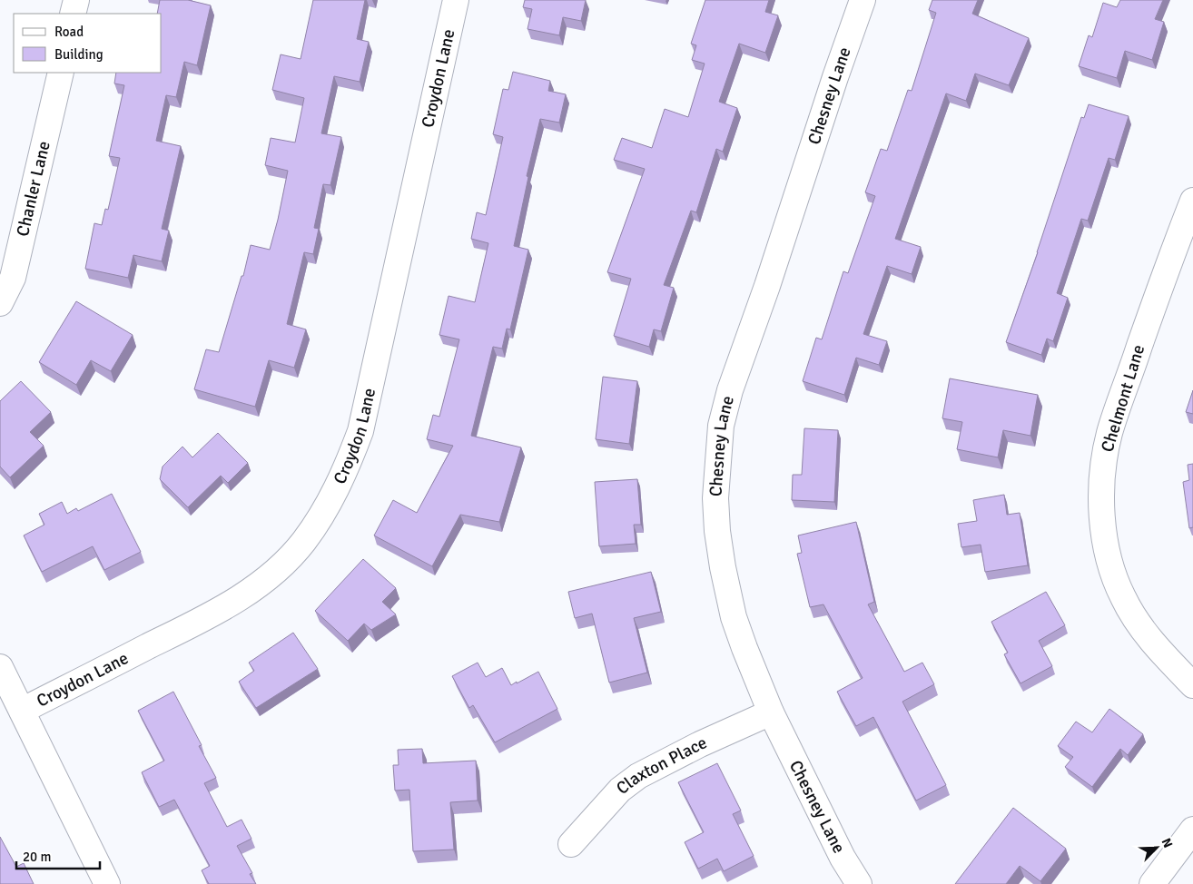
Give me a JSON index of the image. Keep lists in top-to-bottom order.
{
  "streets": {
    "street": [
      "Croydon Lane",
      "Chesney Lane",
      "Chanler Lane",
      "Chelmont Lane",
      "Claxton Place"
    ]
  },
  "crossings": [
    ["Chesney Lane", "Claxton Place"]
  ],
  "legend": ["Road", "Building"],
  "scale_bar": "20 m",
  "north": "top right"
}
